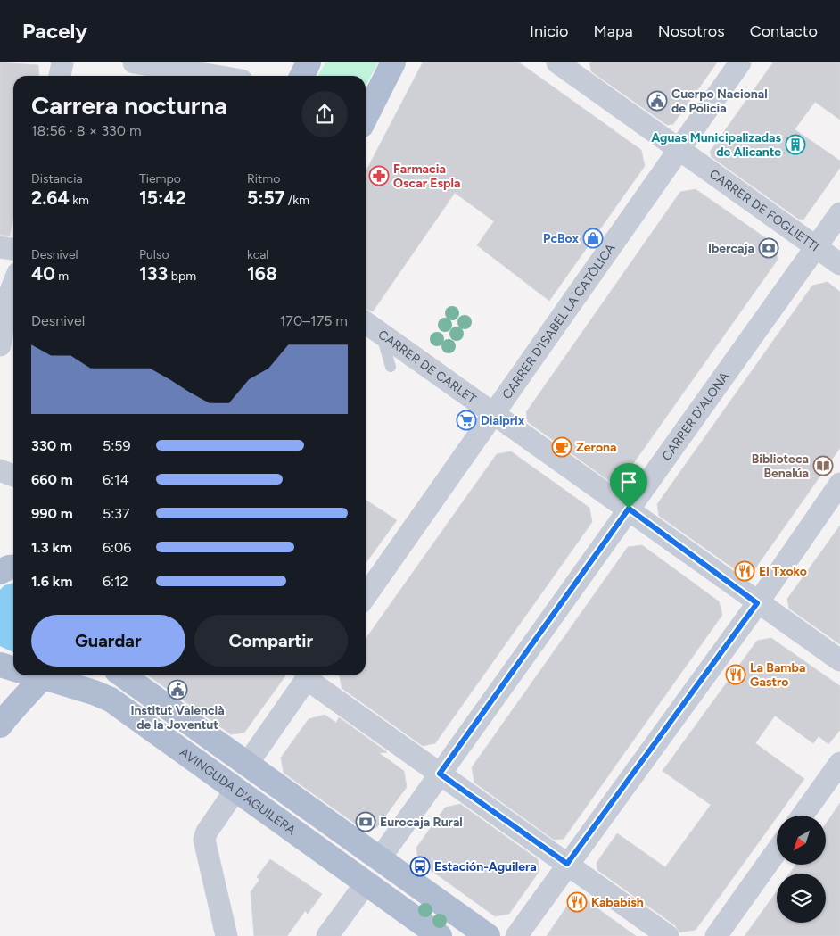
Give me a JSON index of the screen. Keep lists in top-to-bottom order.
{
  "streets": {
    "main road": ["AVINGUDA D'AGUILERA"],
    "street": [
      "CARRER DE FOGLIETTI",
      "CARRER D'ISABEL LA CATÒLICA",
      "CARRER DE CARLET",
      "CARRER D'ALONA"
    ]
  },
  "crossings": [
    ["CARRER DE FOGLIETTI", "CARRER D'ISABEL LA CATÒLICA"],
    ["CARRER DE FOGLIETTI", "CARRER D'ALONA"],
    ["CARRER D'ISABEL LA CATÒLICA", "CARRER DE CARLET"],
    ["CARRER DE CARLET", "CARRER D'ALONA"],
    ["CARRER D'ALONA", "AVINGUDA D'AGUILERA"]
  ],
  "places": {
    "public building": ["Cuerpo Nacional de Policia", "Institut Valencià de la Joventut"],
    "building": ["Aguas Municipalizadas de Alicante"],
    "pharmacy": ["Farmacia Oscar Espla"],
    "shop": ["PcBox"],
    "bank": ["Ibercaja", "Eurocaja Rural"],
    "supermarket": ["Dialprix"],
    "cafe": ["Zerona"],
    "library": ["Biblioteca Benalúa"],
    "restaurant": ["El Txoko", "La Bamba Gastro", "Kababish"],
    "bus stop": ["Estación-Aguilera"]
  },
  "north": "bottom left",
  "page": {
    "header": "Pacely",
    "nav": [
      "Inicio",
      "Mapa",
      "Nosotros",
      "Contacto"
    ],
    "heading": ["Carrera nocturna", "18:56 · 8 × 330 m"],
    "stats": [
      ["Distancia", "2.64 km"],
      ["Tiempo", "15:42"],
      ["Ritmo", "5:57 /km"],
      ["Desnivel", "40 m"],
      ["Pulso", "133 bpm"],
      ["kcal", "168"]
    ],
    "chart": ["Desnivel", "170–175 m"],
    "list": [
      {
        "name": "330 m",
        "note": "5:59"
      },
      {
        "name": "660 m",
        "note": "6:14"
      },
      {
        "name": "990 m",
        "note": "5:37"
      },
      {
        "name": "1.3 km",
        "note": "6:06"
      },
      {
        "name": "1.6 km",
        "note": "6:12"
      }
    ],
    "buttons": ["Guardar", "Compartir"]
  }
}
